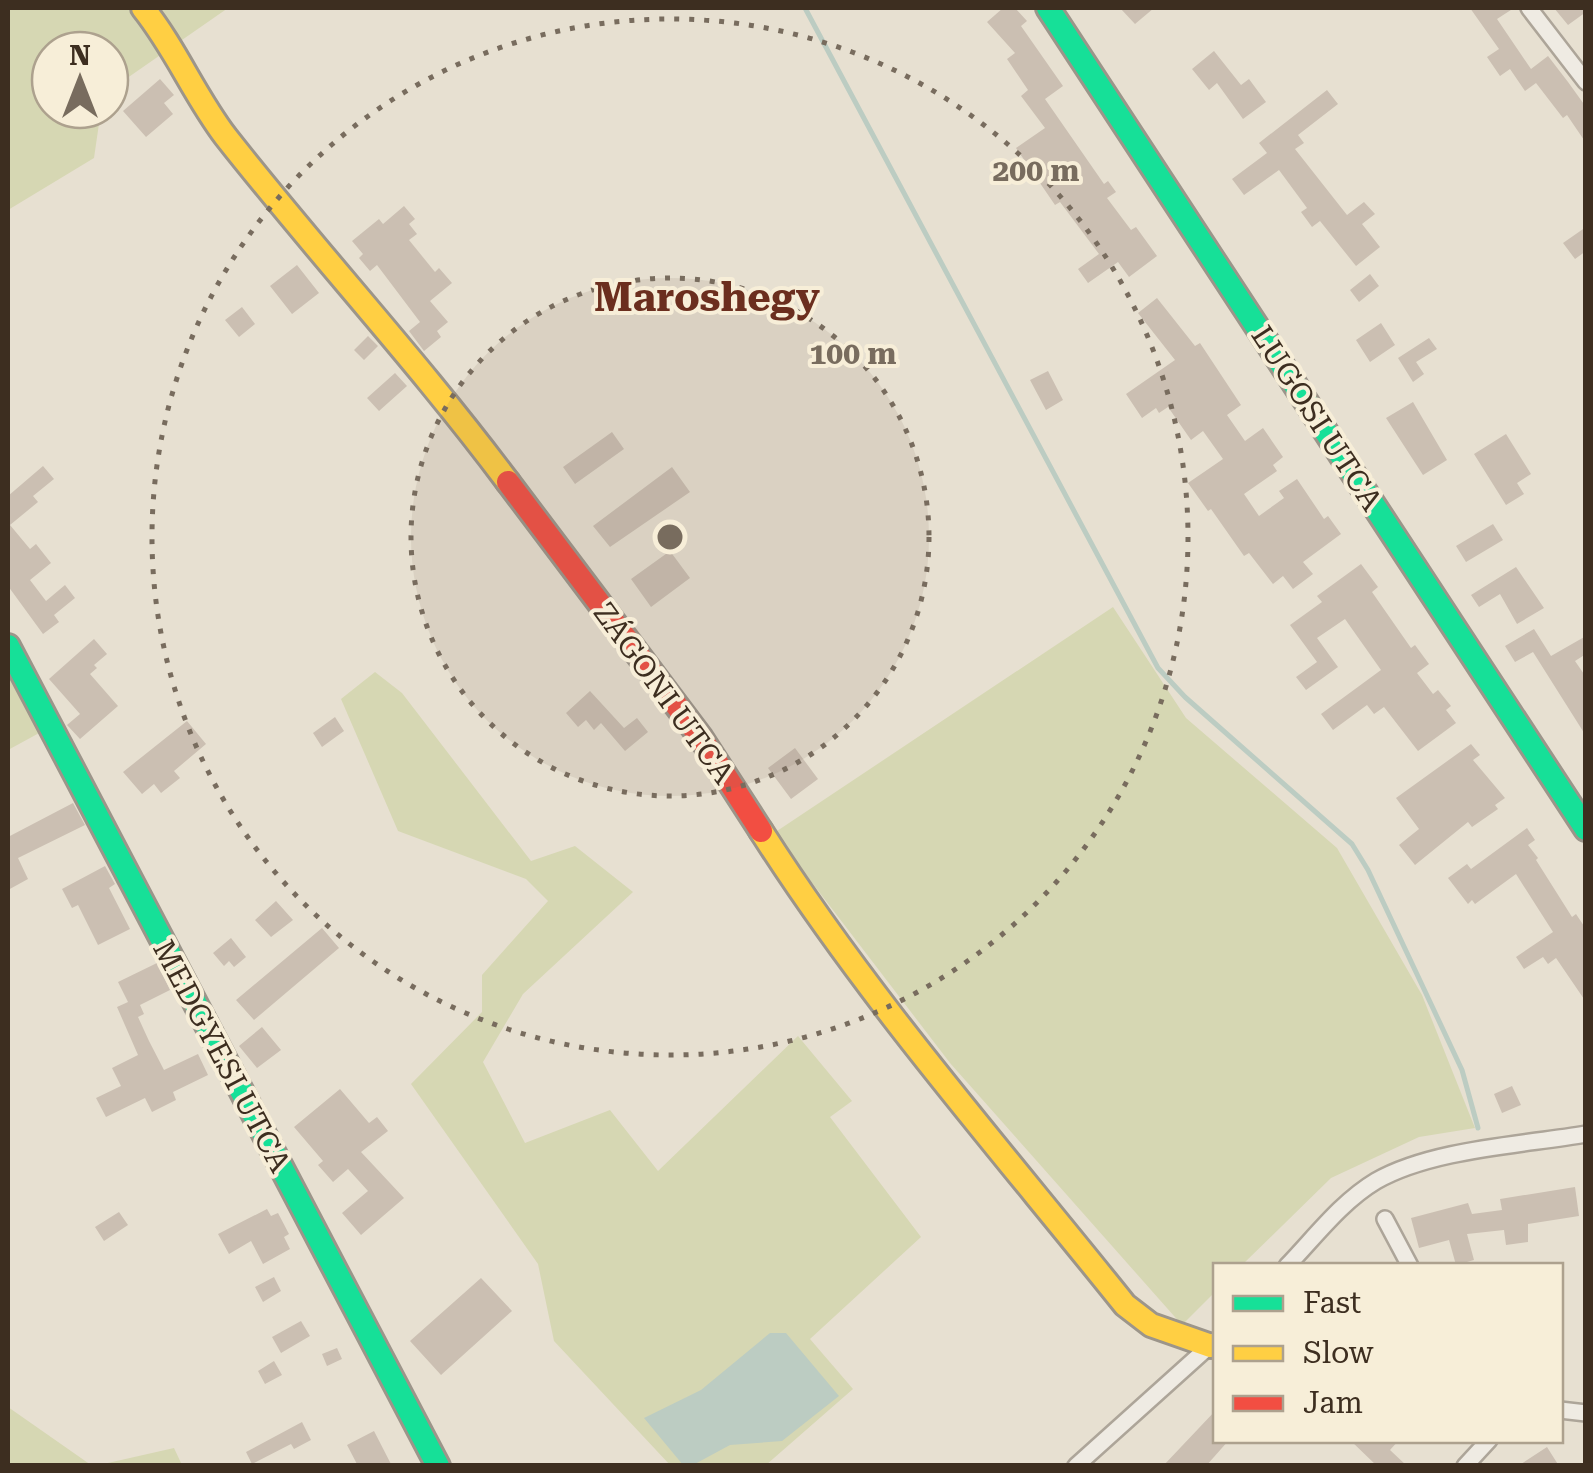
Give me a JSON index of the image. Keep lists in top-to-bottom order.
{
  "streets": {
    "street": ["LUGOSI UTCA", "ZÁGONI UTCA", "MEDGYESI UTCA"]
  },
  "districts": ["Maroshegy"],
  "legend": ["Fast", "Slow", "Jam"],
  "north": "top",
  "rings": ["200 m", "100 m"]
}
